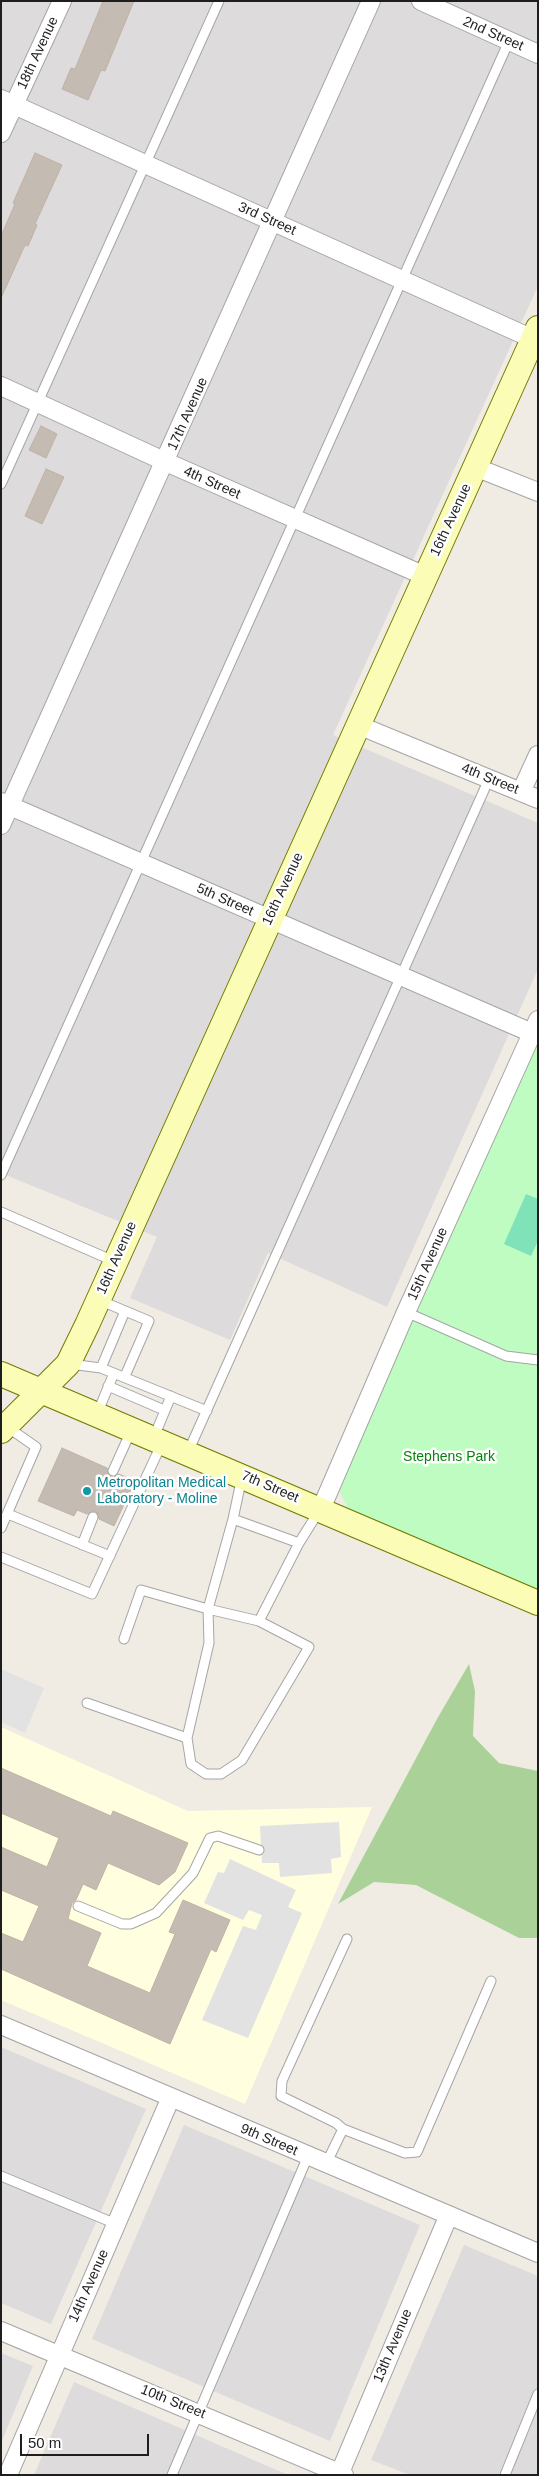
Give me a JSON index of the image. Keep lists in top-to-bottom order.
{
  "streets": {
    "street": [
      "2nd Street",
      "18th Avenue",
      "3rd Street",
      "17th Avenue",
      "4th Street",
      "16th Avenue",
      "5th Street",
      "15th Avenue",
      "7th Street",
      "9th Street",
      "14th Avenue",
      "13th Avenue",
      "10th Street"
    ]
  },
  "crossings": [
    ["18th Avenue", "3rd Street"],
    ["3rd Street", "17th Avenue"],
    ["3rd Street", "16th Avenue"],
    ["17th Avenue", "4th Street"],
    ["17th Avenue", "5th Street"],
    ["4th Street", "16th Avenue"],
    ["16th Avenue", "5th Street"],
    ["16th Avenue", "7th Street"],
    ["5th Street", "15th Avenue"],
    ["15th Avenue", "7th Street"],
    ["9th Street", "14th Avenue"],
    ["9th Street", "13th Avenue"],
    ["14th Avenue", "10th Street"],
    ["13th Avenue", "10th Street"]
  ],
  "parks": ["Stephens Park"],
  "places": ["Metropolitan Medical Laboratory - Moline"],
  "scale_bar": "50 m"
}
